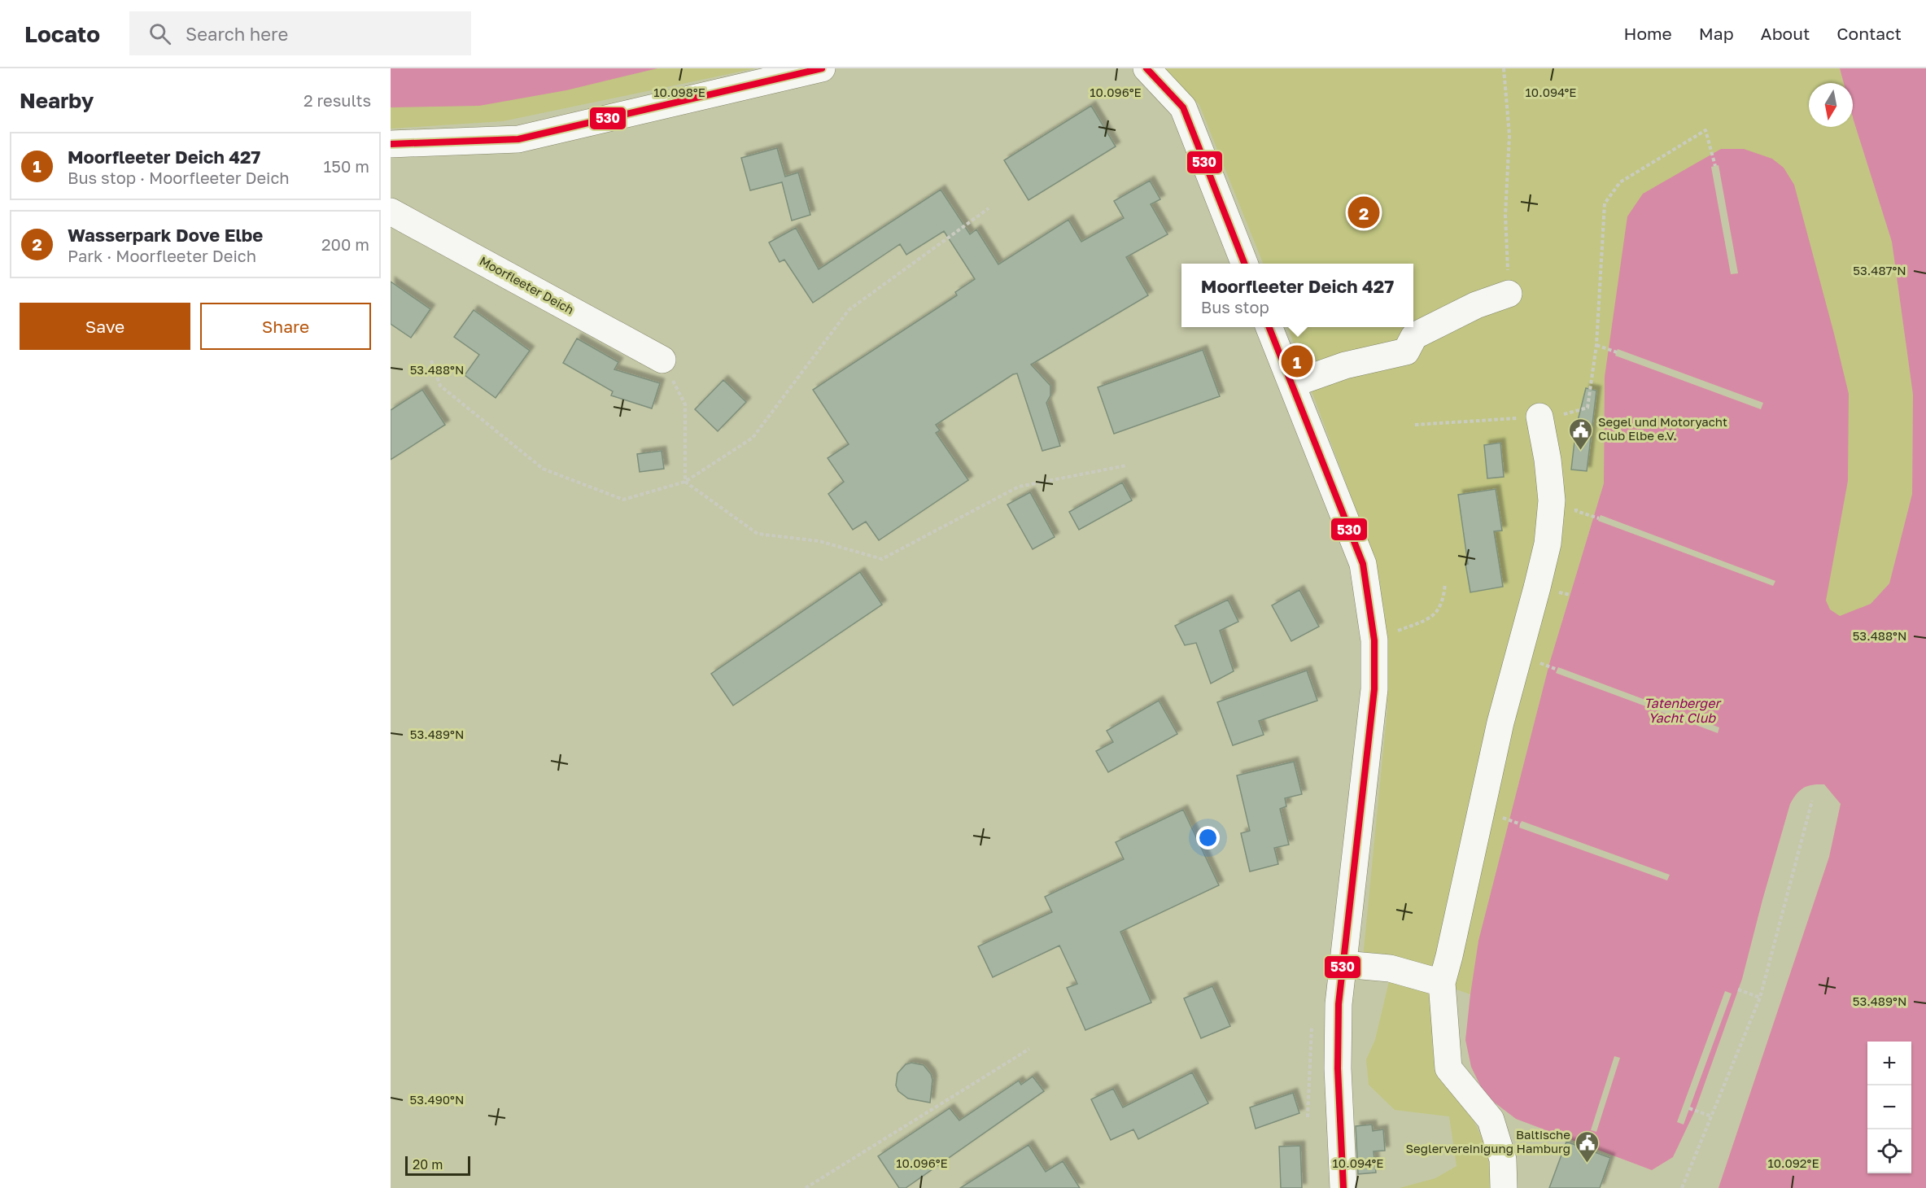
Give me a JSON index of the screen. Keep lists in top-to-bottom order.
{
  "streets": {
    "street": ["Moorfleeter Deich"]
  },
  "water": ["Tatenberger Yacht Club"],
  "places": {
    "public building": ["Segel und Motoryacht Club Elbe e.V.", "Baltische Seglervereinigung Hamburg"]
  },
  "lines": ["transit line 530"],
  "scale_bar": "20 m",
  "north": "bottom",
  "page": {
    "header": "Locato",
    "search": "Search here",
    "nav": [
      "Home",
      "Map",
      "About",
      "Contact"
    ],
    "heading": ["Nearby", "2 results"],
    "list": [
      {
        "mark": "1",
        "name": "Moorfleeter Deich 427",
        "note": "Bus stop · Moorfleeter Deich",
        "value": "150 m"
      },
      {
        "mark": "2",
        "name": "Wasserpark Dove Elbe",
        "note": "Park · Moorfleeter Deich",
        "value": "200 m"
      }
    ],
    "pins": ["2", "1"],
    "popup": ["Moorfleeter Deich 427", "Bus stop"],
    "buttons": ["Save", "Share"],
    "map_buttons": ["+", "−"],
    "scale": "20 m"
  },
  "coordinates": [
    "10.098°E",
    "10.096°E",
    "10.094°E",
    "53.487°N",
    "53.488°N",
    "53.489°N",
    "53.490°N",
    "10.092°E"
  ]
}
